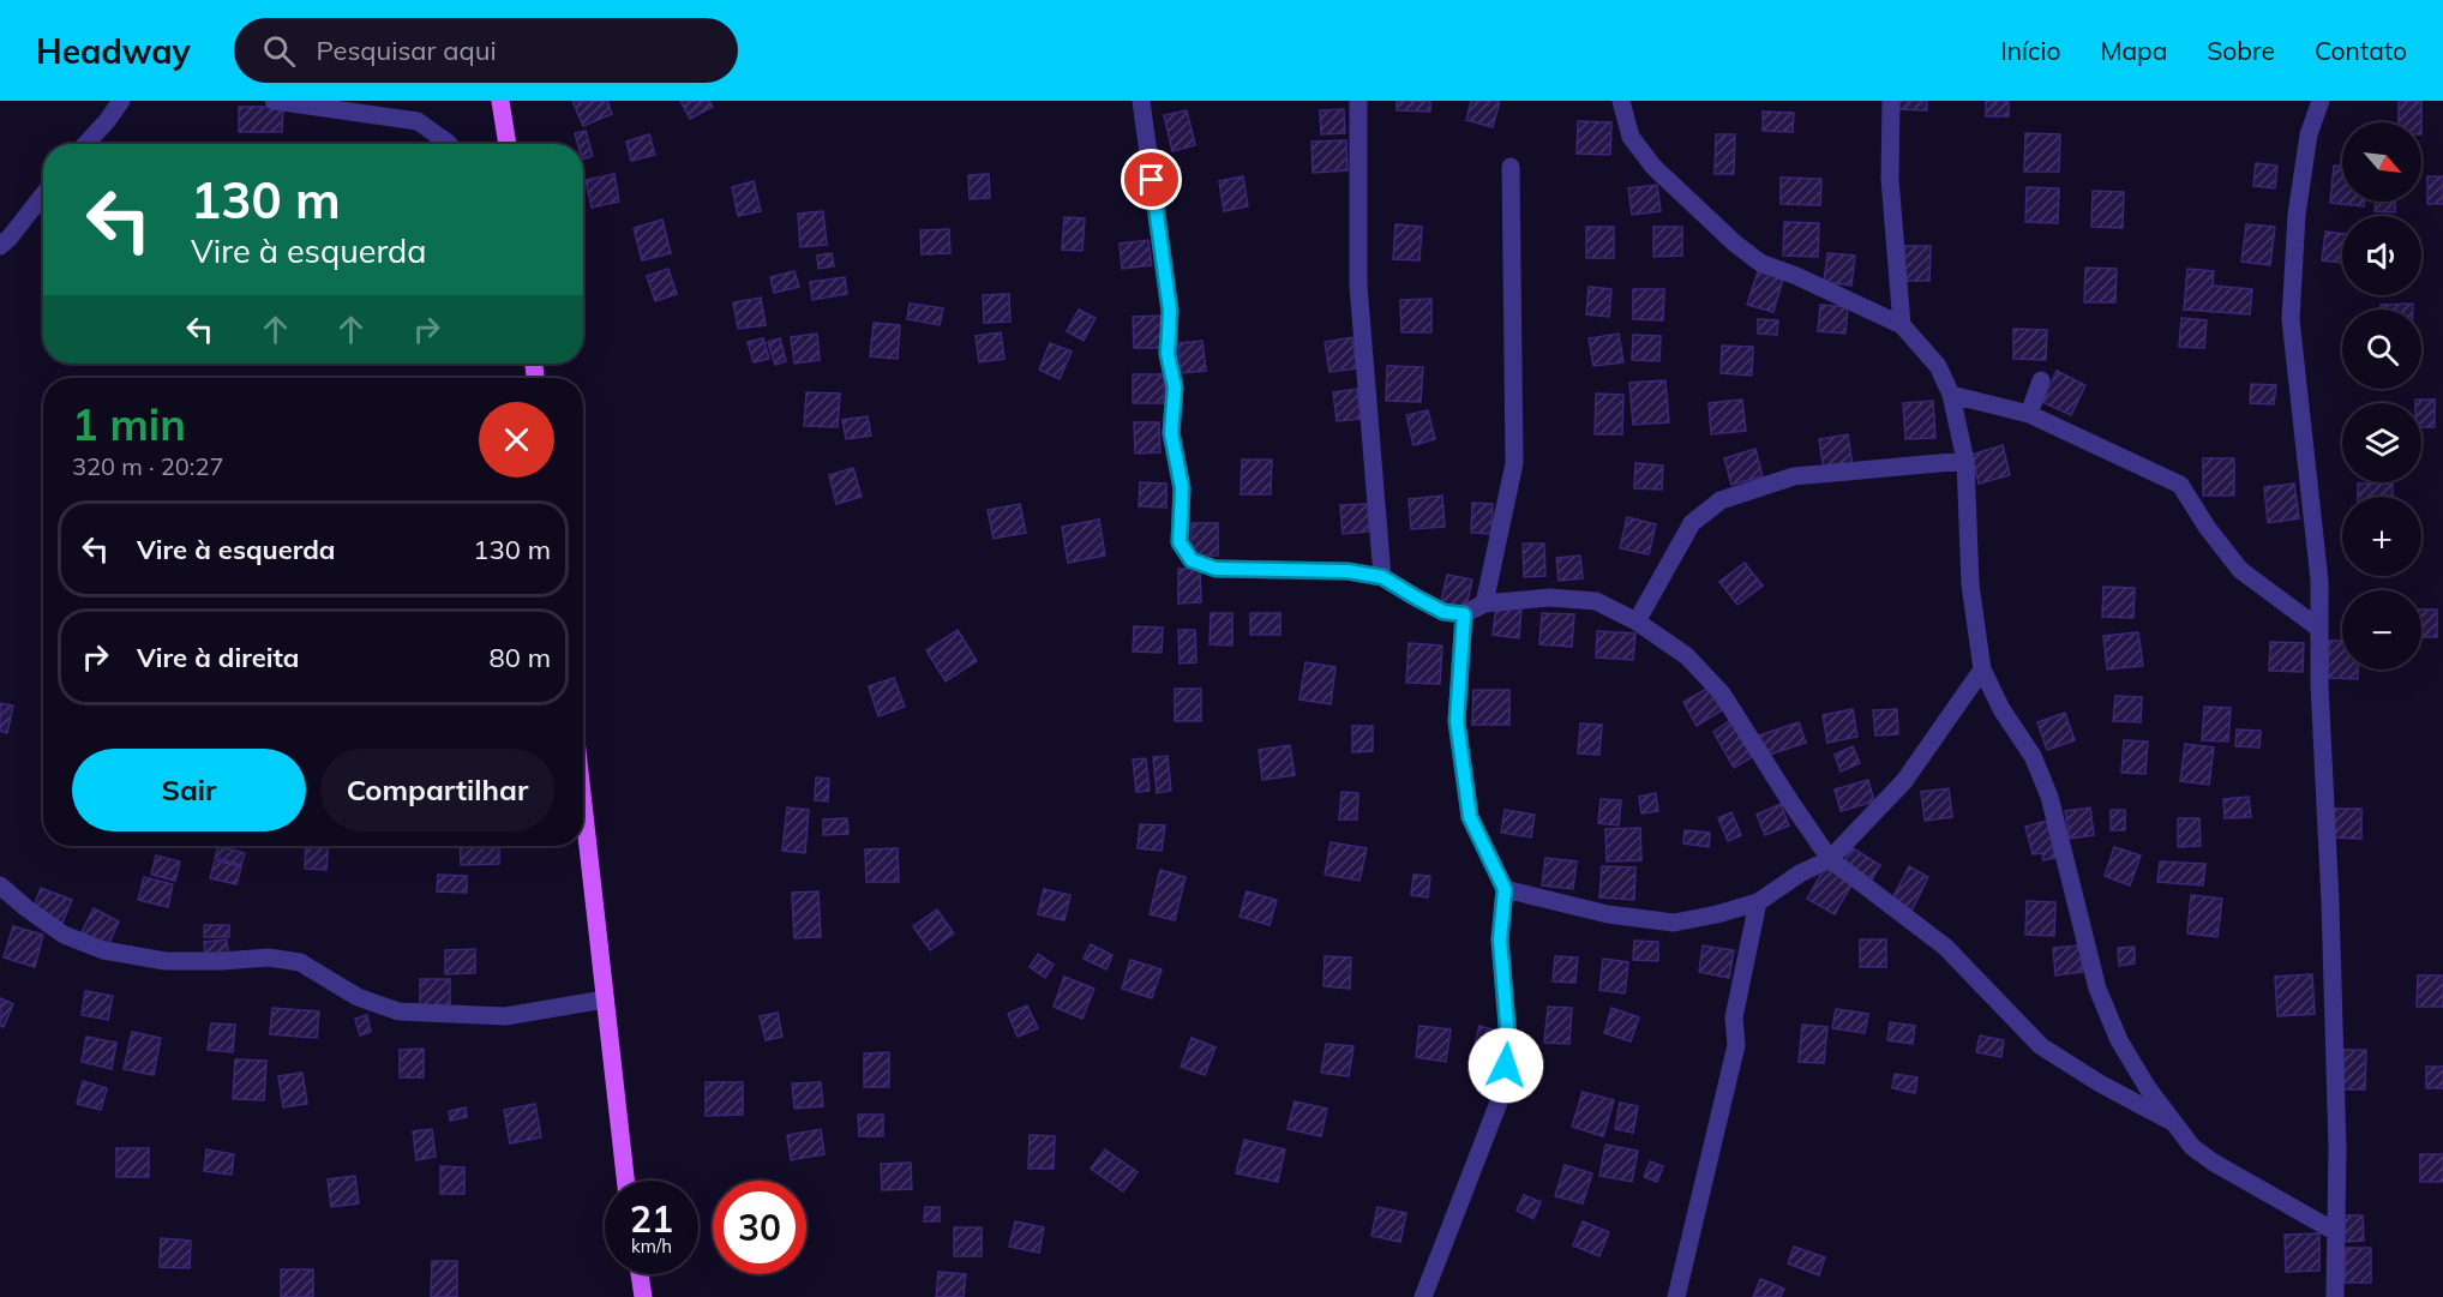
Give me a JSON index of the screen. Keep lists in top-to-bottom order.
{
  "north": "bottom right",
  "page": {
    "header": "Headway",
    "search": "Pesquisar aqui",
    "nav": [
      "Início",
      "Mapa",
      "Sobre",
      "Contato"
    ],
    "map_buttons": ["+", "−"],
    "turn": ["130 m", "Vire à esquerda"],
    "heading": ["1 min", "320 m · 20:27"],
    "list": [
      {
        "name": "Vire à esquerda",
        "value": "130 m"
      },
      {
        "name": "Vire à direita",
        "value": "80 m"
      }
    ],
    "buttons": ["Sair", "Compartilhar"],
    "speed": "21 km/h",
    "limit": "30"
  }
}
